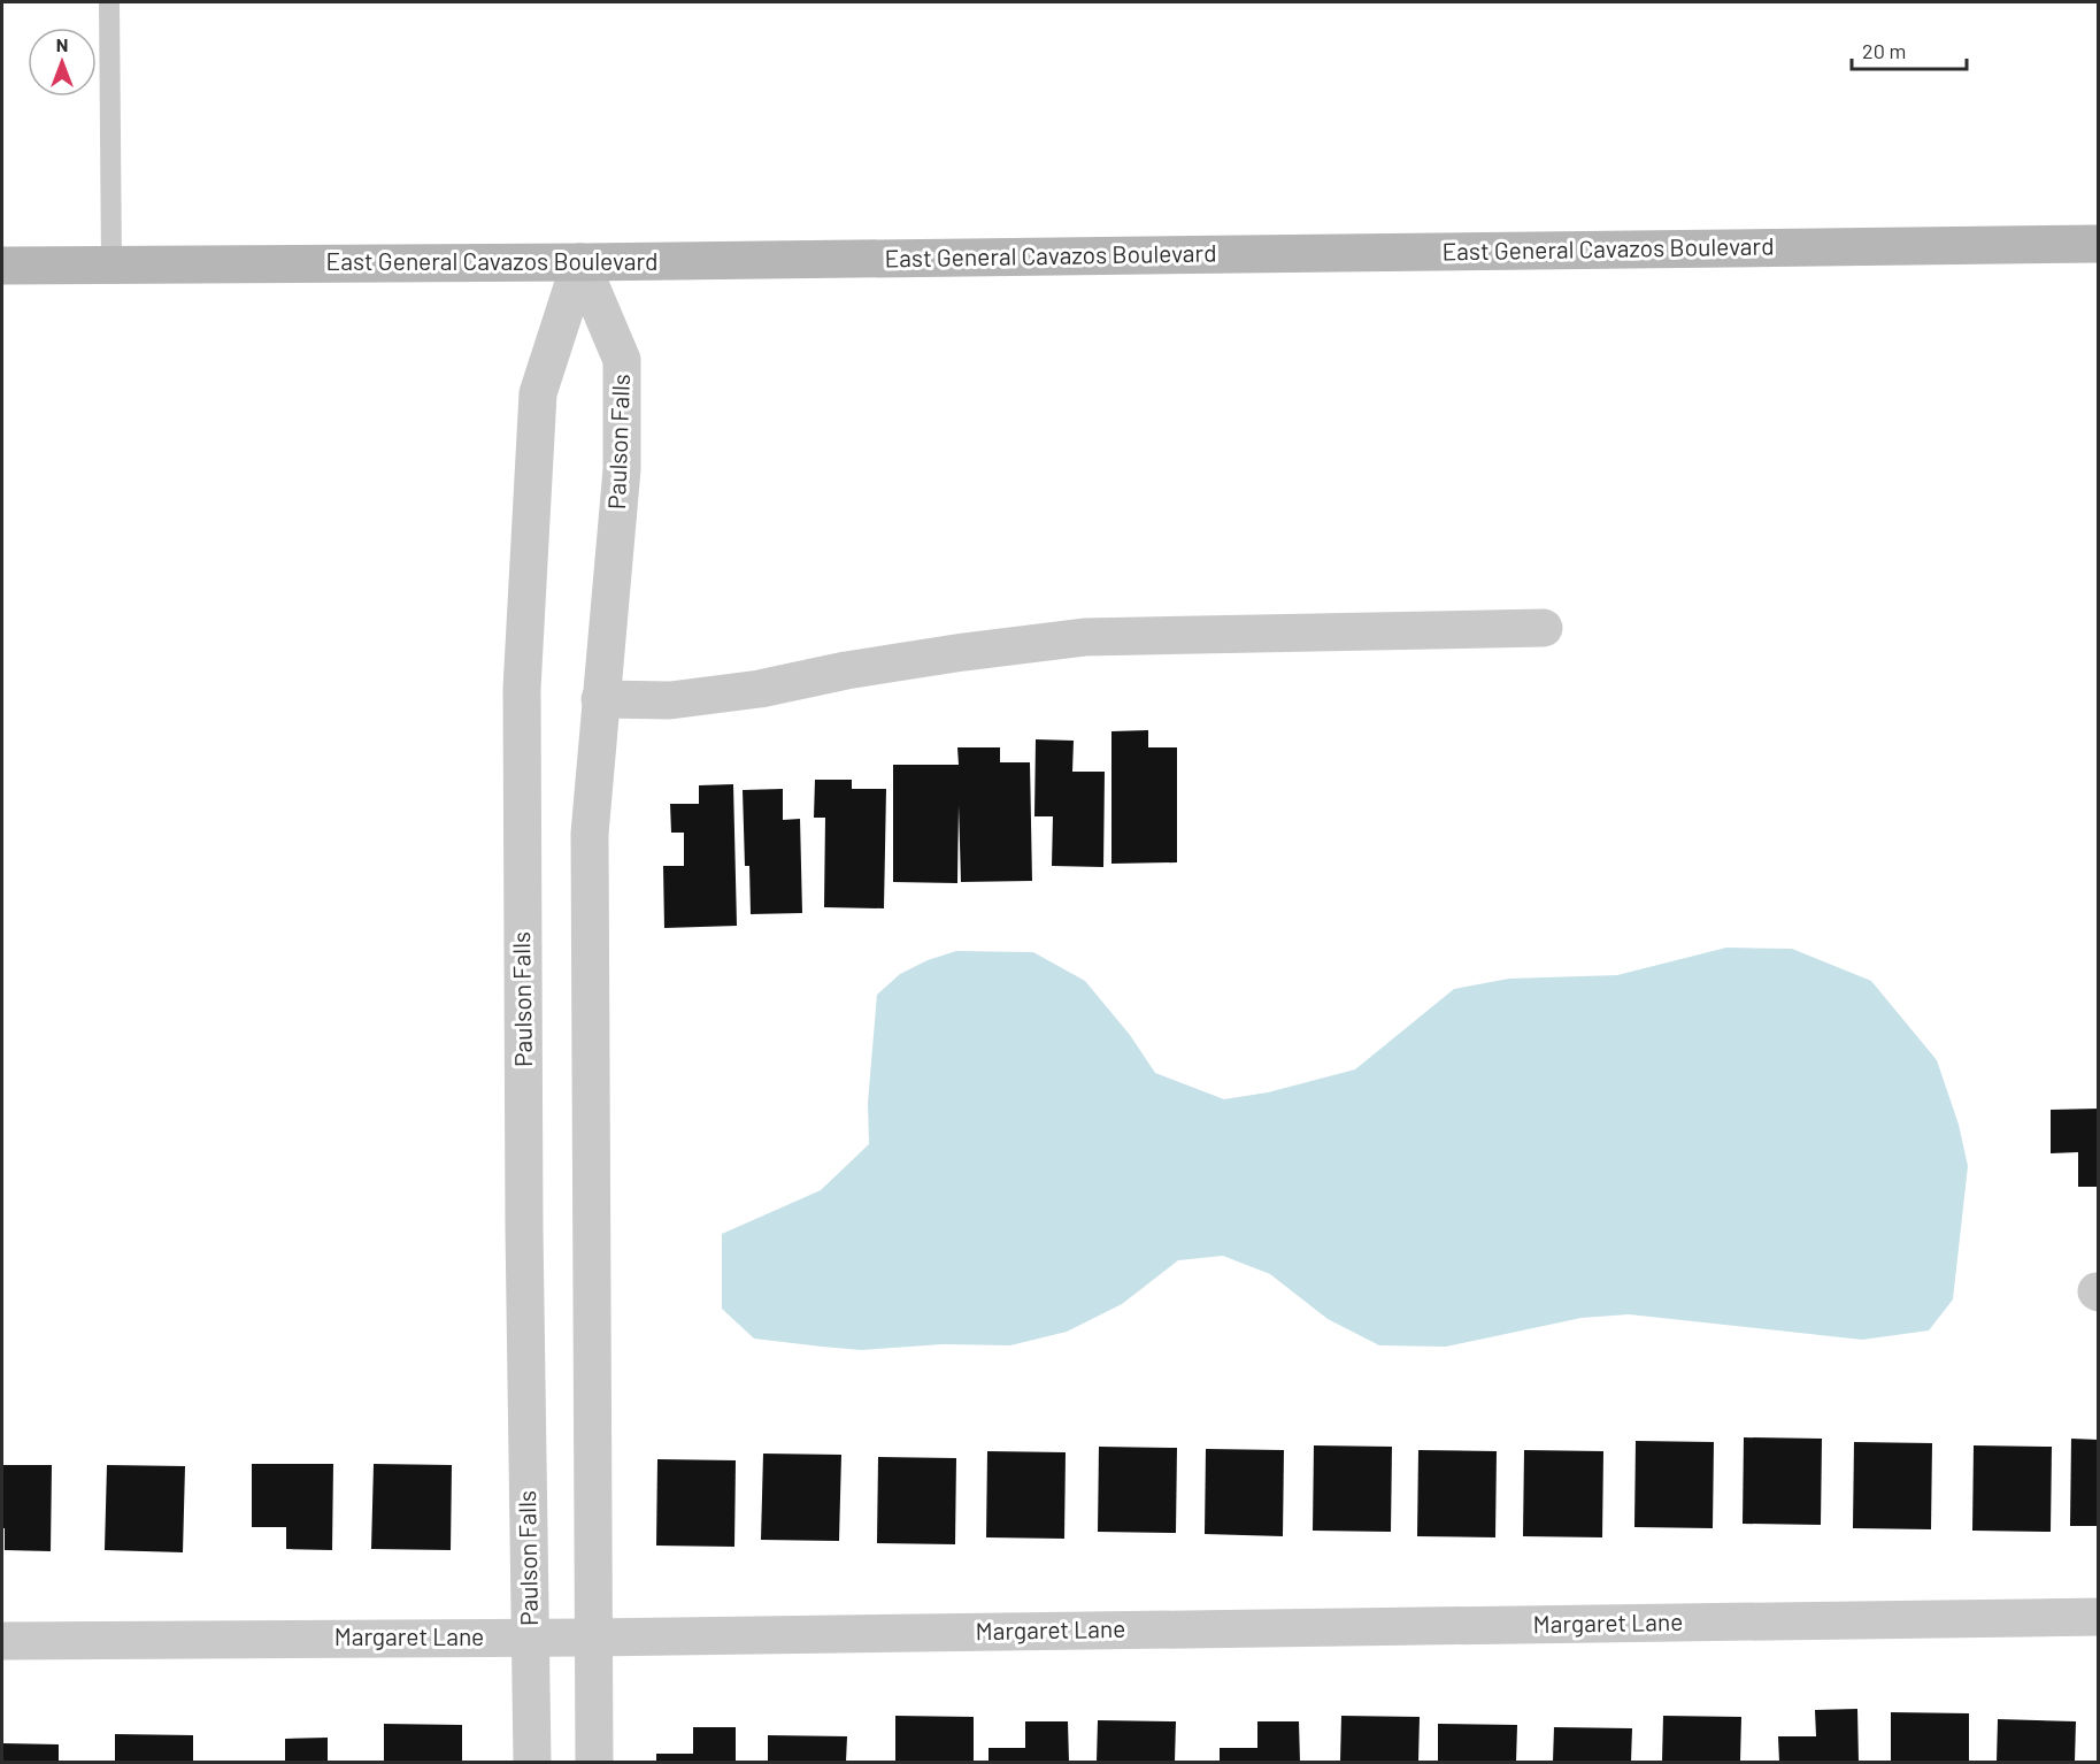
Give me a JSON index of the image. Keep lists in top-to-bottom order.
{
  "streets": {
    "street": ["East General Cavazos Boulevard", "Paulson Falls", "Margaret Lane"]
  },
  "crossings": [
    ["East General Cavazos Boulevard", "Paulson Falls"],
    ["Paulson Falls", "Margaret Lane"]
  ],
  "scale_bar": "20 m",
  "north": "top"
}
